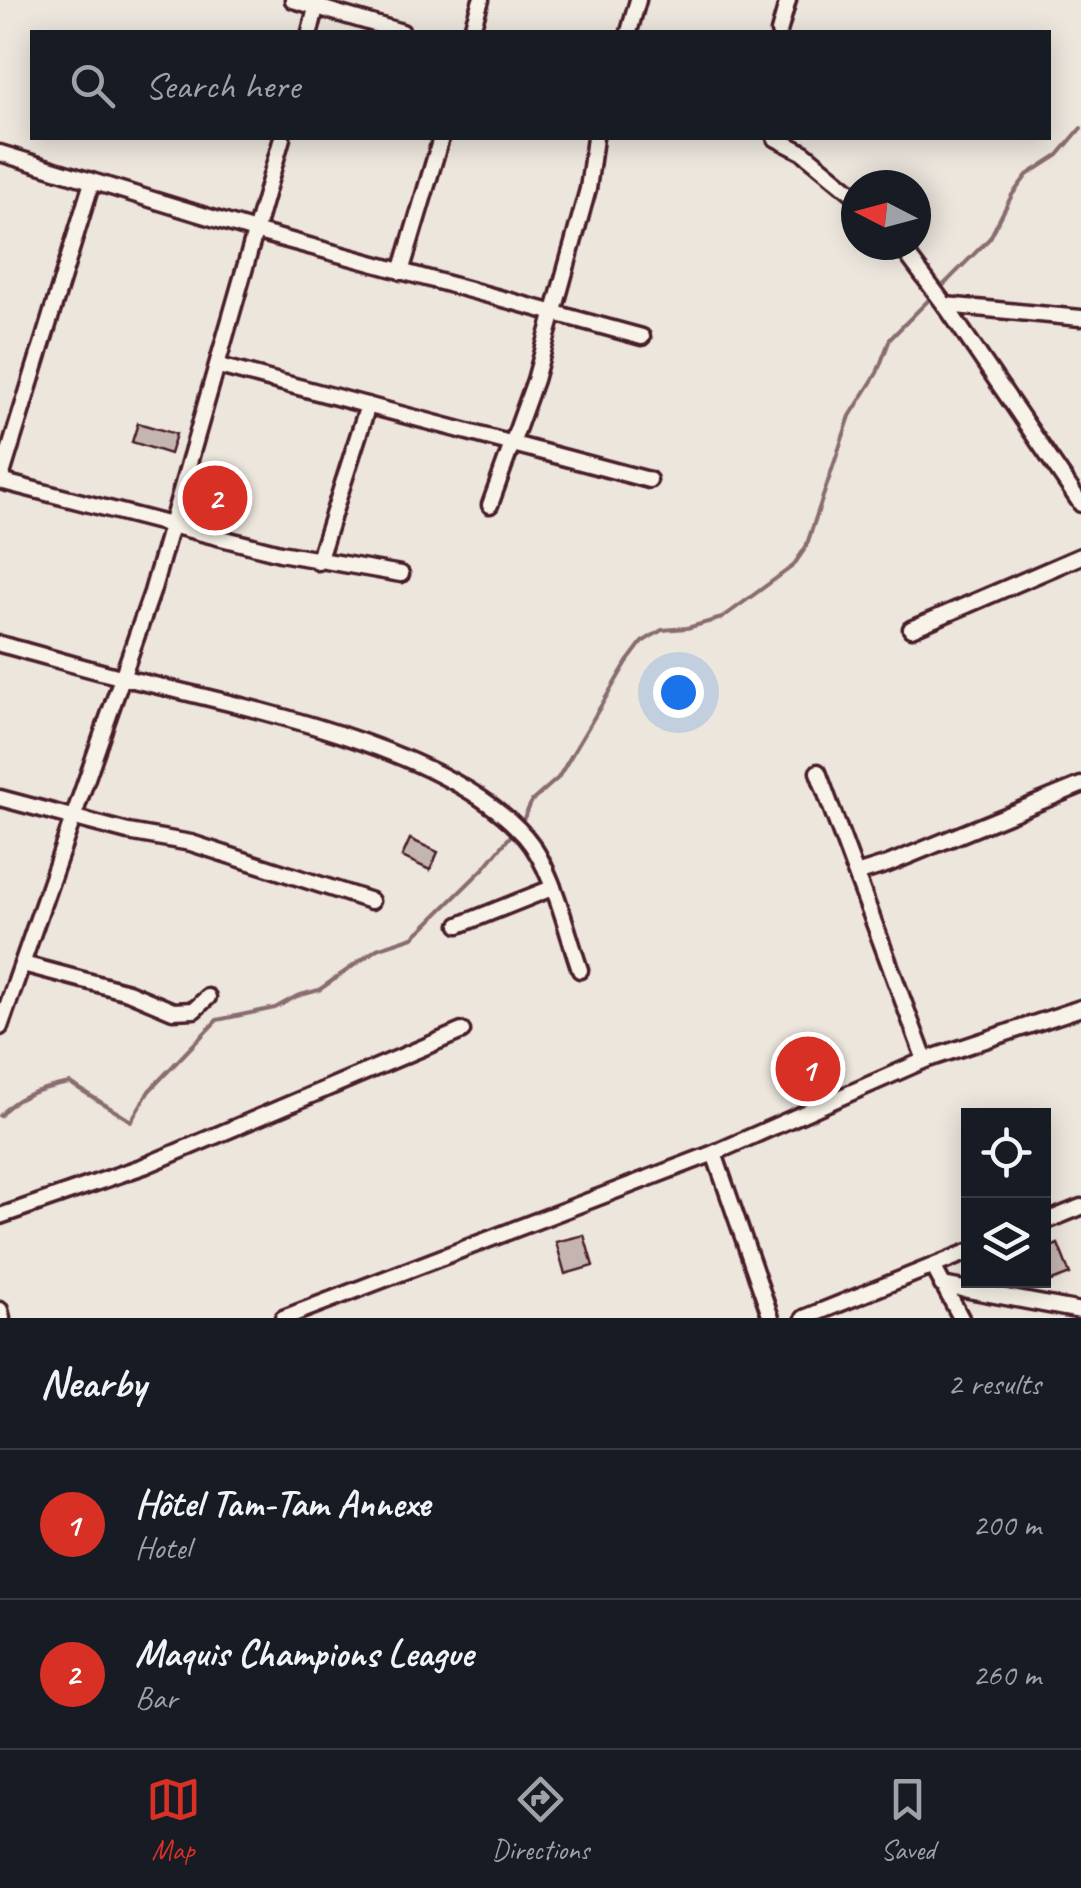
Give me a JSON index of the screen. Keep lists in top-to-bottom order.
{
  "north": "left",
  "page": {
    "search": "Search here",
    "pins": ["2", "1"],
    "heading": ["Nearby", "2 results"],
    "list": [
      {
        "mark": "1",
        "name": "Hôtel Tam-Tam Annexe",
        "note": "Hotel",
        "value": "200 m"
      },
      {
        "mark": "2",
        "name": "Maquis Champions League",
        "note": "Bar",
        "value": "260 m"
      }
    ],
    "nav": ["Map", "Directions", "Saved"]
  }
}
